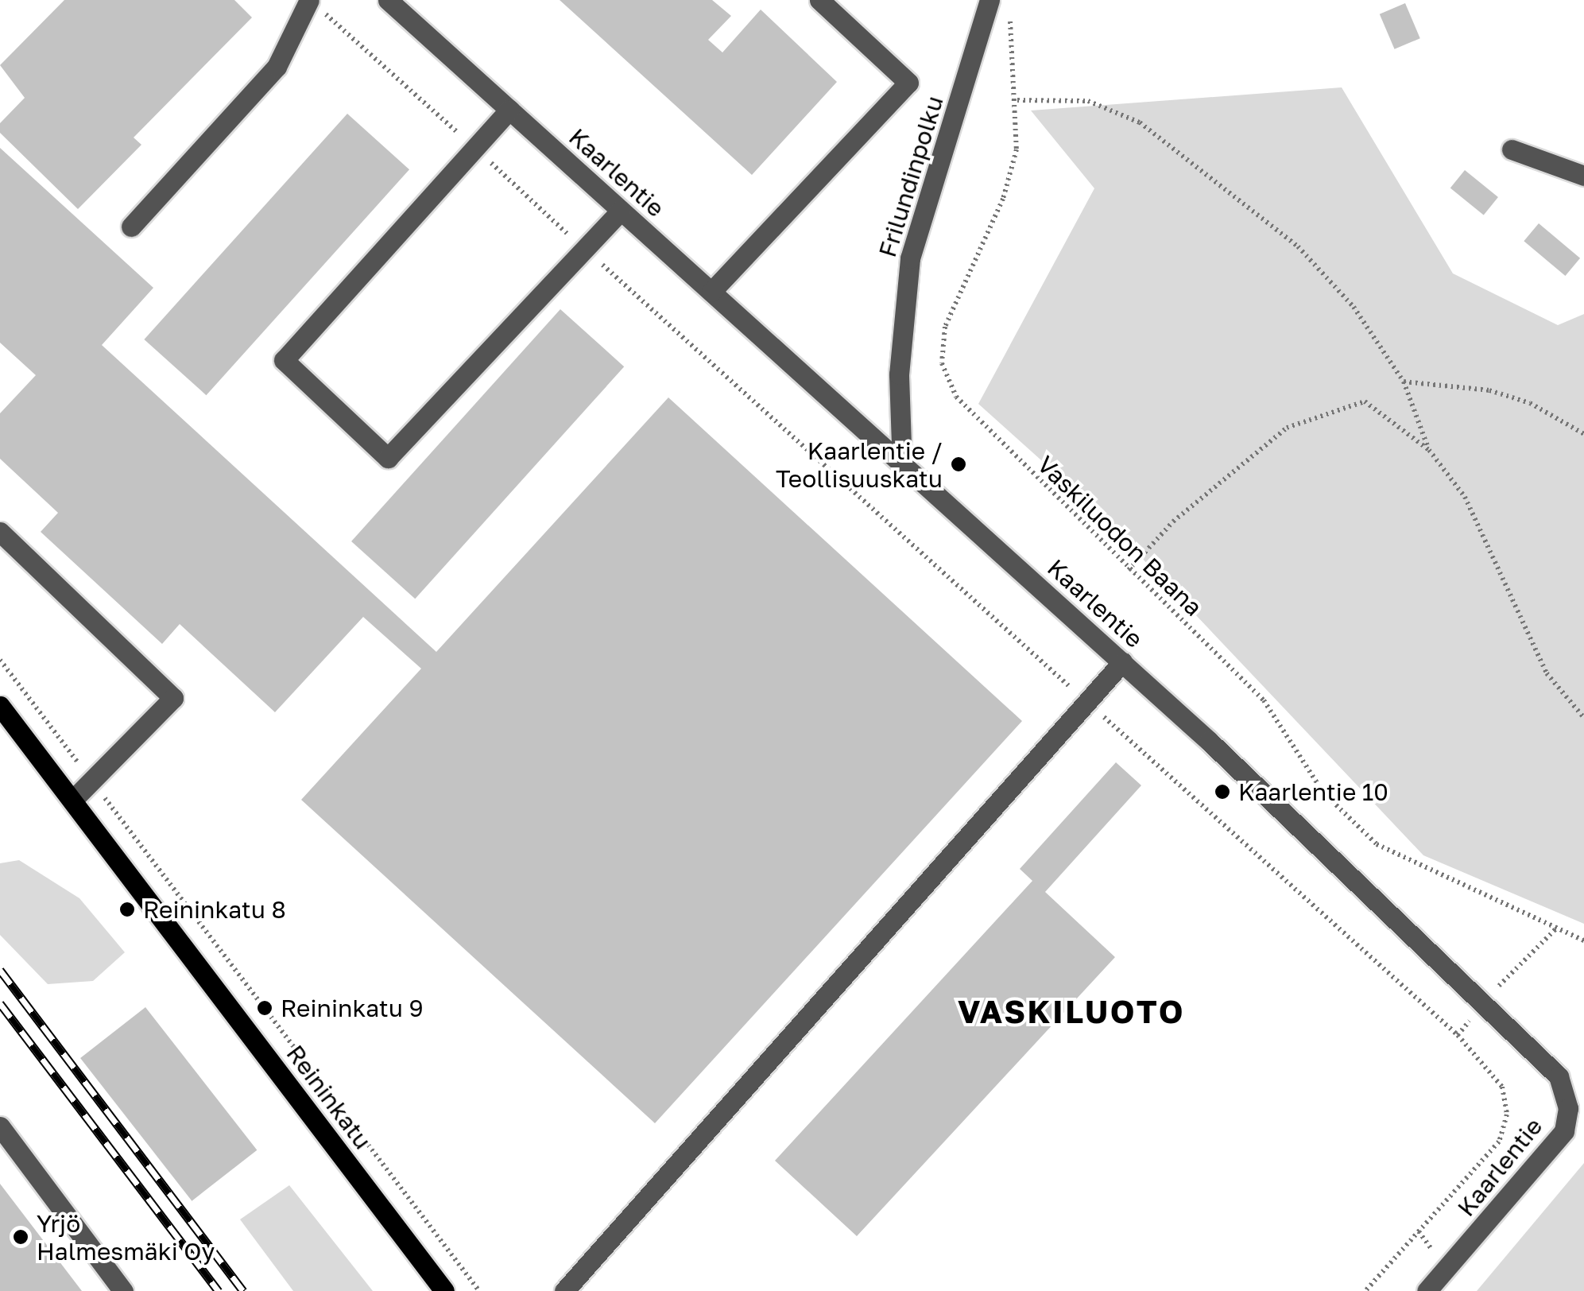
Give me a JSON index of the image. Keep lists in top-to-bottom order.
{
  "streets": {
    "main road": ["Reininkatu"],
    "street": ["Kaarlentie", "Frilundinpolku"],
    "path": ["Vaskiluodon Baana"]
  },
  "crossings": [
    ["Kaarlentie", "Frilundinpolku"]
  ],
  "districts": ["VASKILUOTO"],
  "places": [
    "Kaarlentie / Teollisuuskatu",
    "Kaarlentie 10",
    "Reininkatu 8",
    "Reininkatu 9",
    "Yrjö Halmesmäki Oy"
  ]
}
